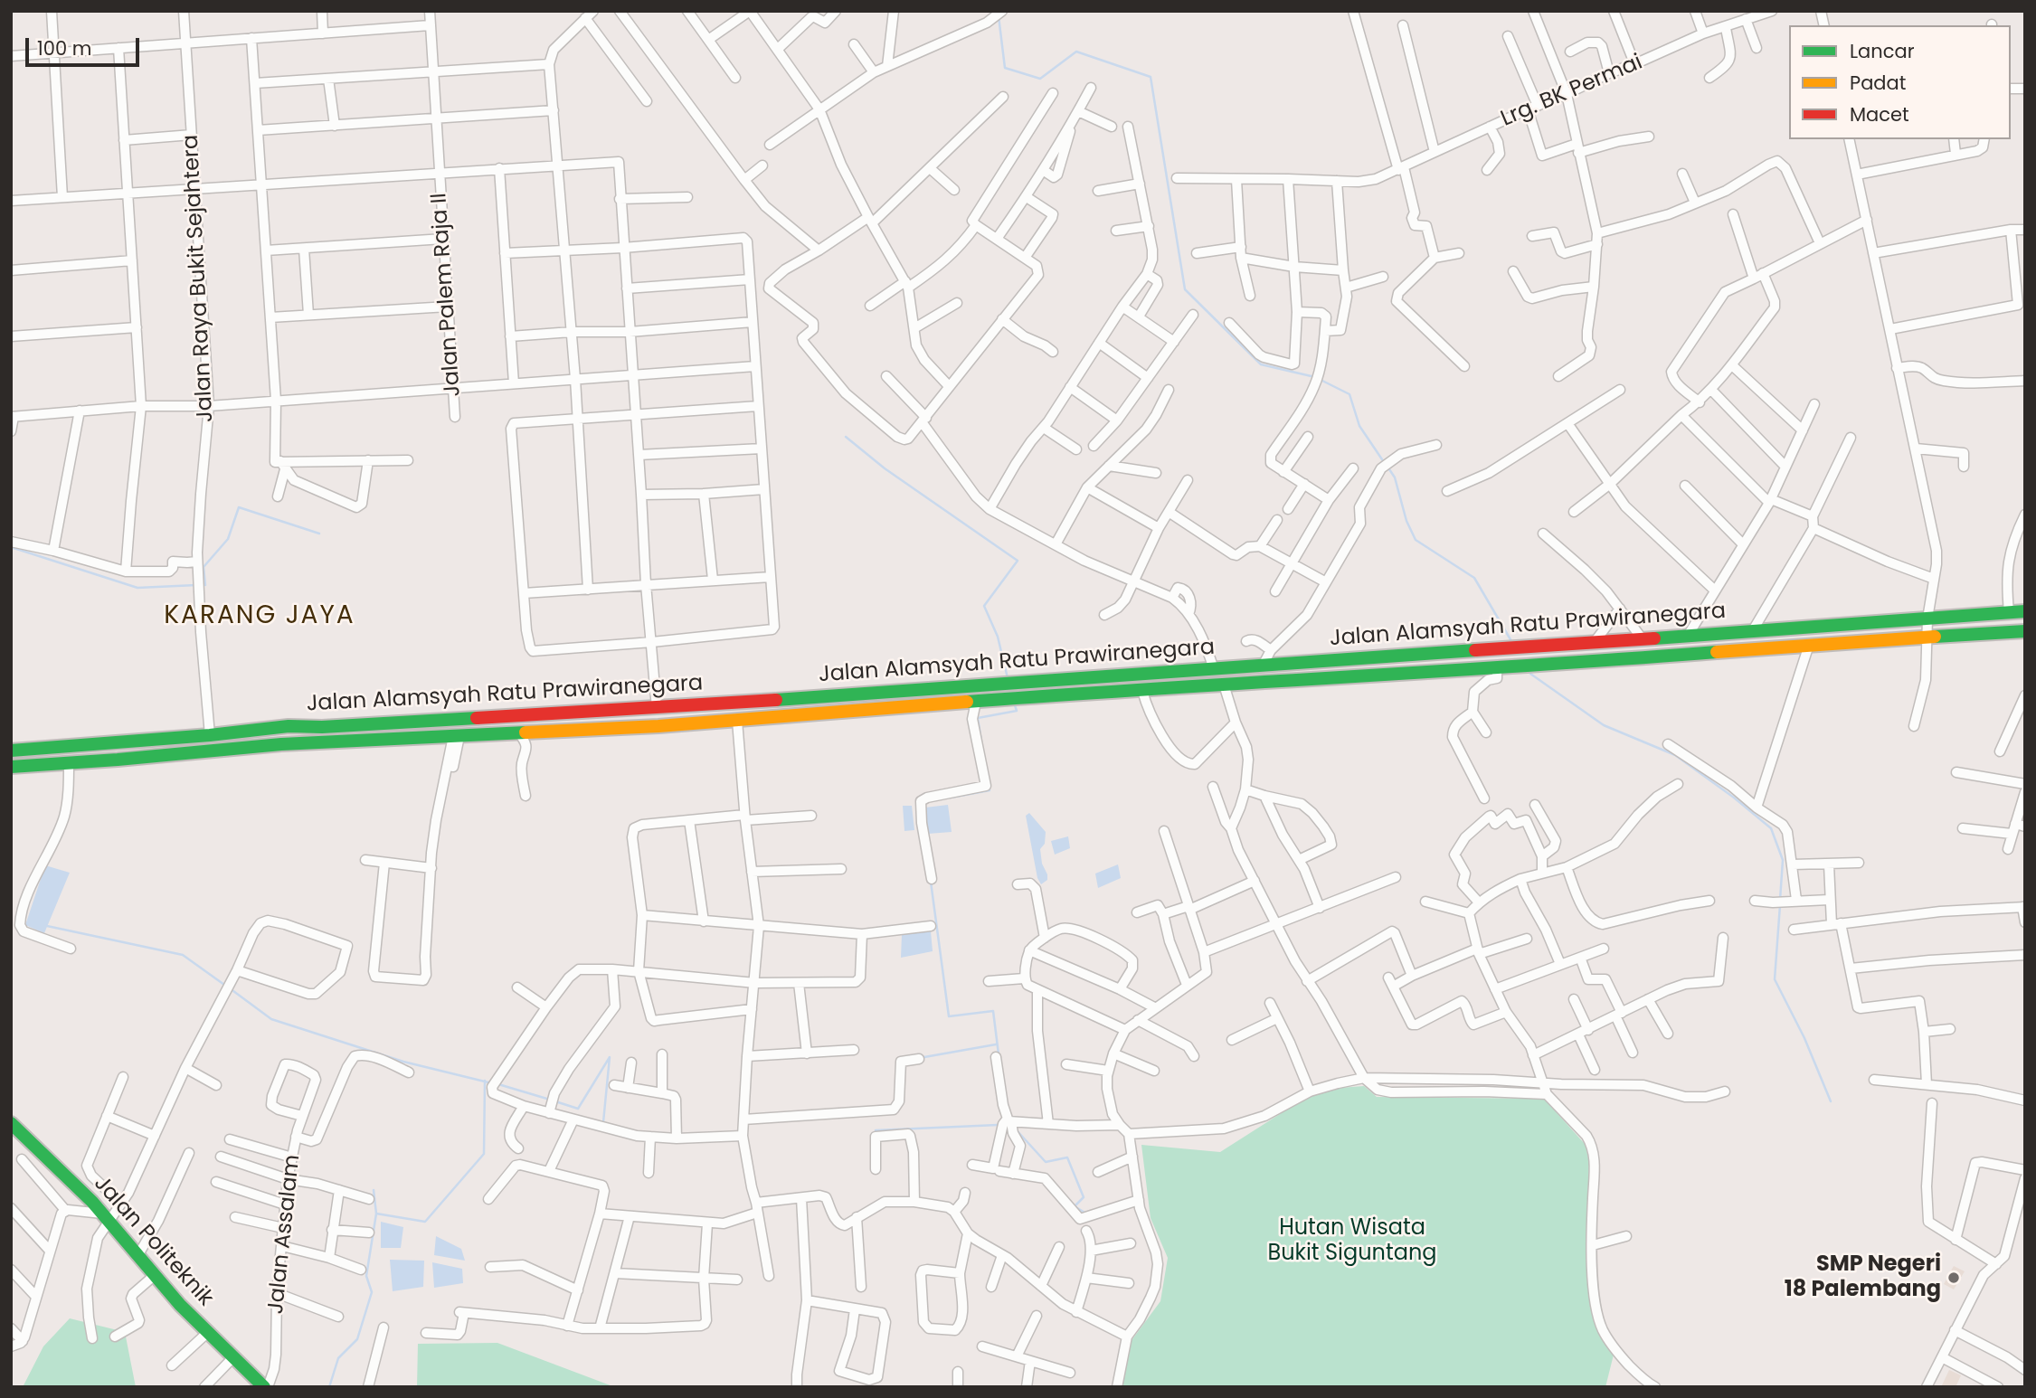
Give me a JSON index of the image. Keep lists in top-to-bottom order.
{
  "streets": {
    "main road": ["Jalan Alamsyah Ratu Prawiranegara", "Jalan Politeknik"],
    "street": [
      "Lrg. BK Permai",
      "Jalan Raya Bukit Sejahtera",
      "Jalan Palem Raja II",
      "Jalan Assalam"
    ]
  },
  "crossings": [
    ["Jalan Raya Bukit Sejahtera", "Jalan Alamsyah Ratu Prawiranegara"],
    ["Jalan Assalam", "Jalan Politeknik"]
  ],
  "districts": ["KARANG JAYA"],
  "parks": ["Hutan Wisata Bukit Siguntang"],
  "places": ["SMP Negeri 18 Palembang"],
  "legend": ["Lancar", "Padat", "Macet"],
  "scale_bar": "100 m"
}
